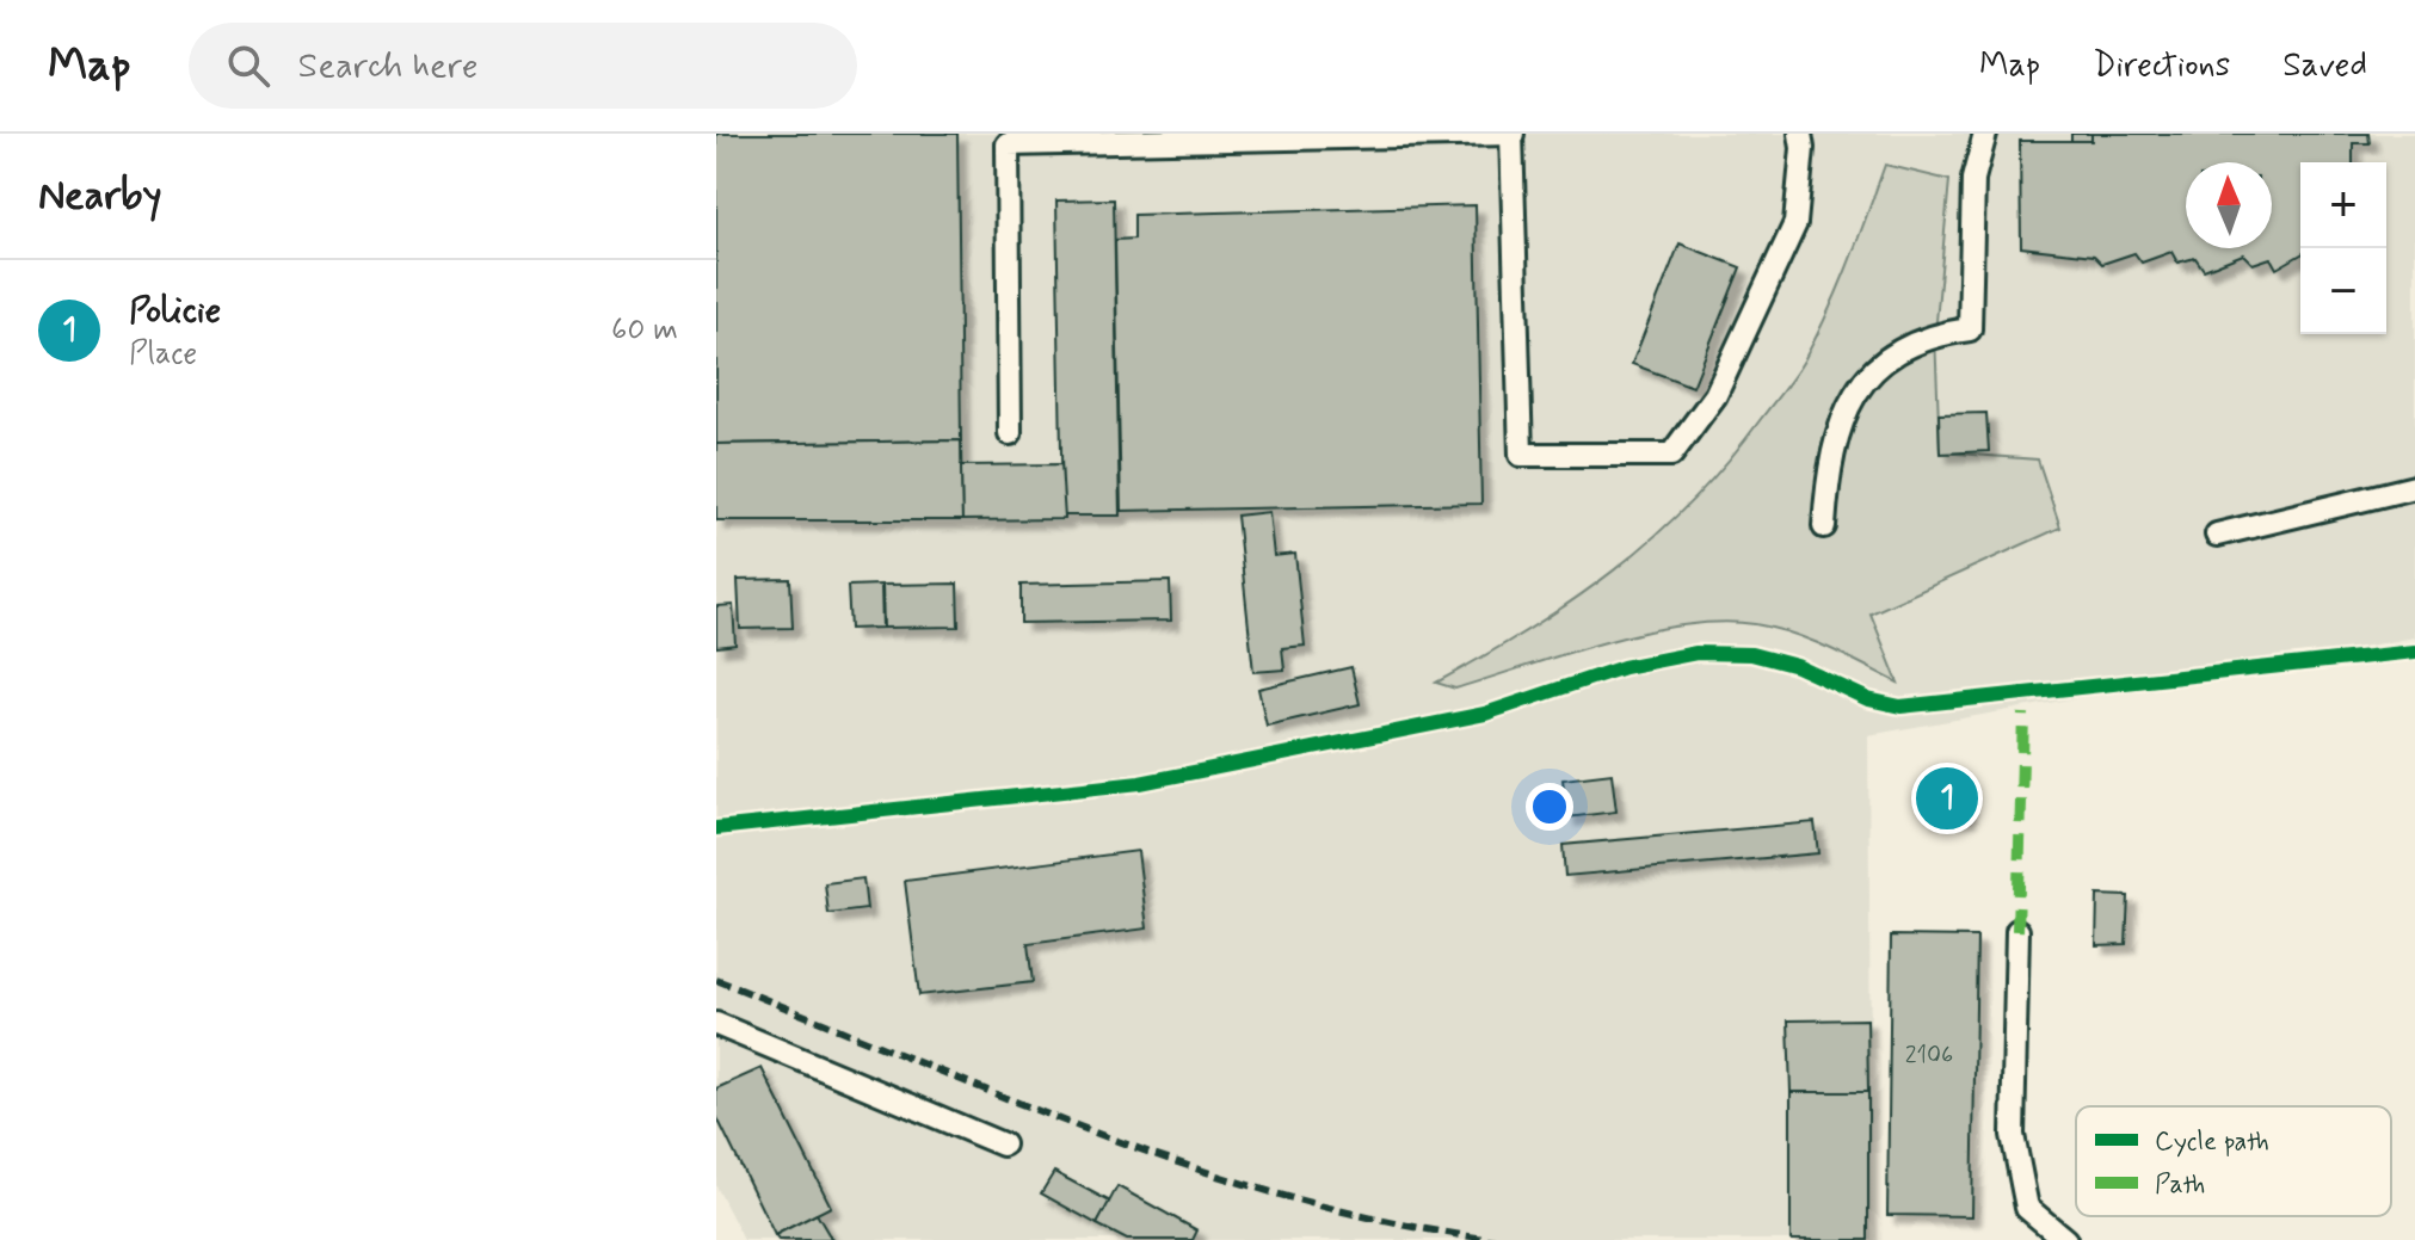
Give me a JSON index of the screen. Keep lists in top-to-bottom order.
{
  "house_numbers": ["2106"],
  "legend": ["Cycle path", "Path"],
  "north": "top",
  "page": {
    "header": "Map",
    "search": "Search here",
    "nav": ["Map", "Directions", "Saved"],
    "heading": "Nearby",
    "map_buttons": ["+", "−"],
    "list": [
      {
        "mark": "1",
        "name": "Policie",
        "note": "Place",
        "value": "60 m"
      }
    ],
    "pins": "1"
  }
}
